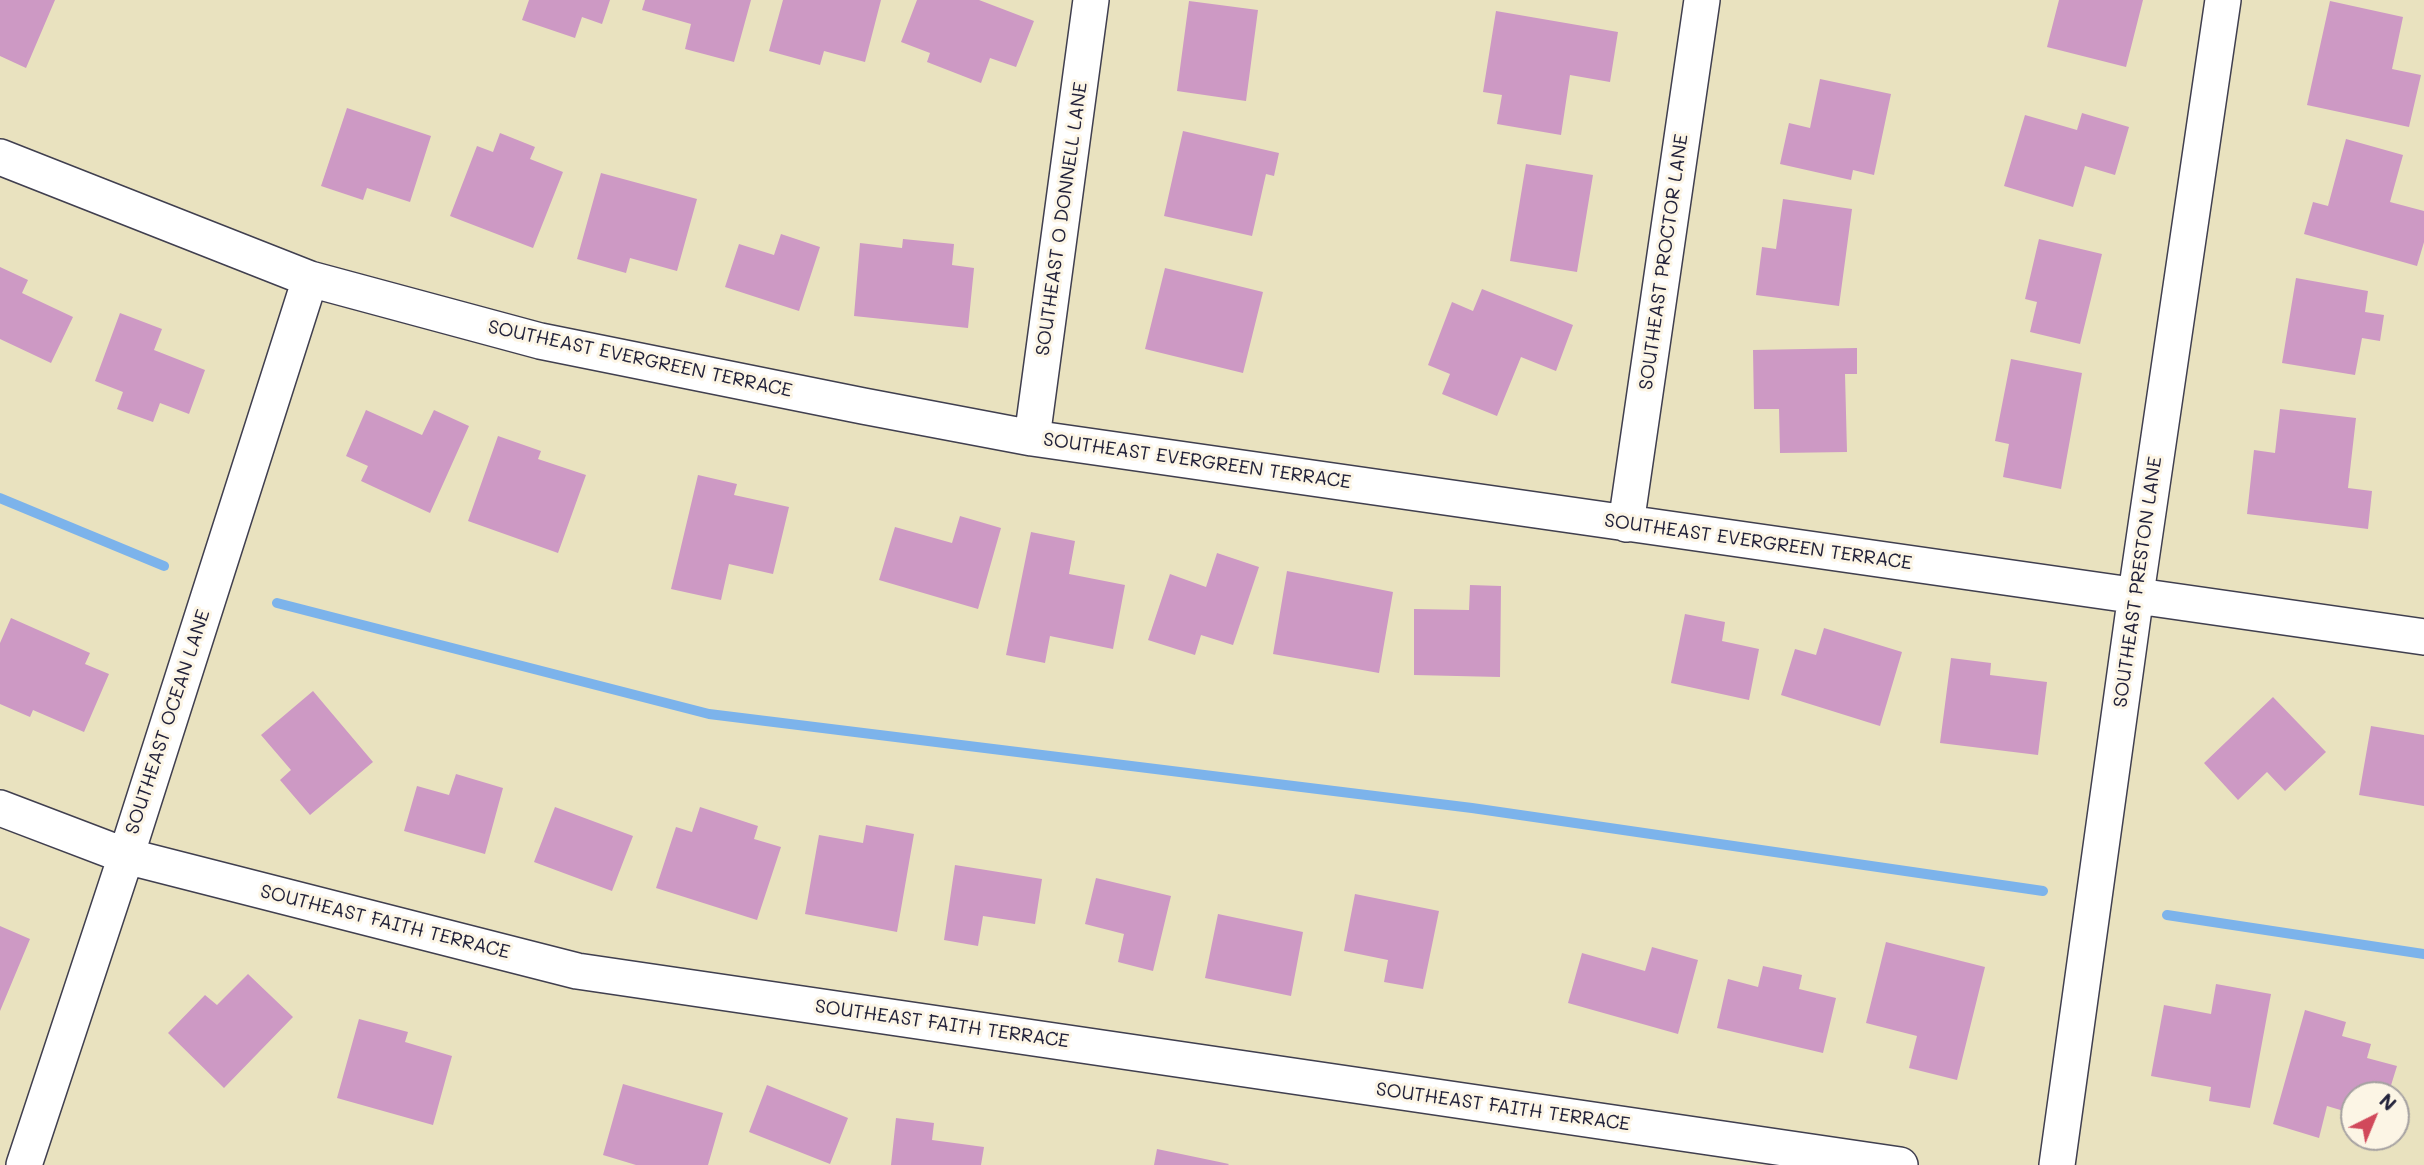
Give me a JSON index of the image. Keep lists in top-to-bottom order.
{
  "streets": {
    "street": [
      "SOUTHEAST O DONNELL LANE",
      "SOUTHEAST PROCTOR LANE",
      "SOUTHEAST EVERGREEN TERRACE",
      "SOUTHEAST PRESTON LANE",
      "SOUTHEAST OCEAN LANE",
      "SOUTHEAST FAITH TERRACE"
    ]
  },
  "crossings": [
    ["SOUTHEAST O DONNELL LANE", "SOUTHEAST EVERGREEN TERRACE"],
    ["SOUTHEAST PROCTOR LANE", "SOUTHEAST EVERGREEN TERRACE"],
    ["SOUTHEAST EVERGREEN TERRACE", "SOUTHEAST PRESTON LANE"],
    ["SOUTHEAST EVERGREEN TERRACE", "SOUTHEAST OCEAN LANE"],
    ["SOUTHEAST OCEAN LANE", "SOUTHEAST FAITH TERRACE"]
  ],
  "north": "top right"
}
